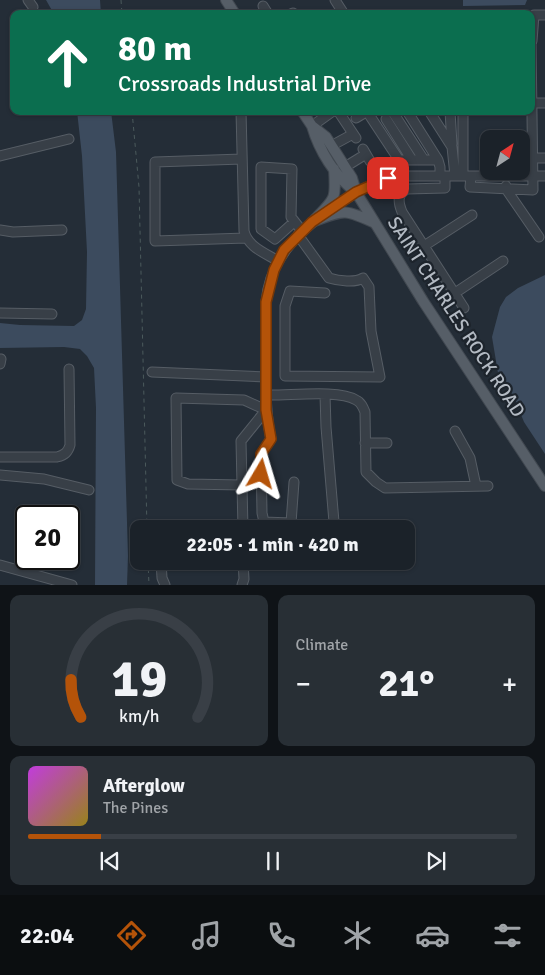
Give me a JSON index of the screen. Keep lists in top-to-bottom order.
{
  "streets": {
    "main road": ["SAINT CHARLES ROCK ROAD"]
  },
  "north": "top right",
  "page": {
    "turn": ["80 m", "Crossroads Industrial Drive"],
    "limit": "20",
    "trip": "22:05 · 1 min · 420 m",
    "tile": "Climate",
    "heat": ["−", "21°", "+"],
    "song": ["Afterglow", "The Pines"],
    "tabs": "22:04",
    "gauge": ["19", "km/h"]
  }
}
